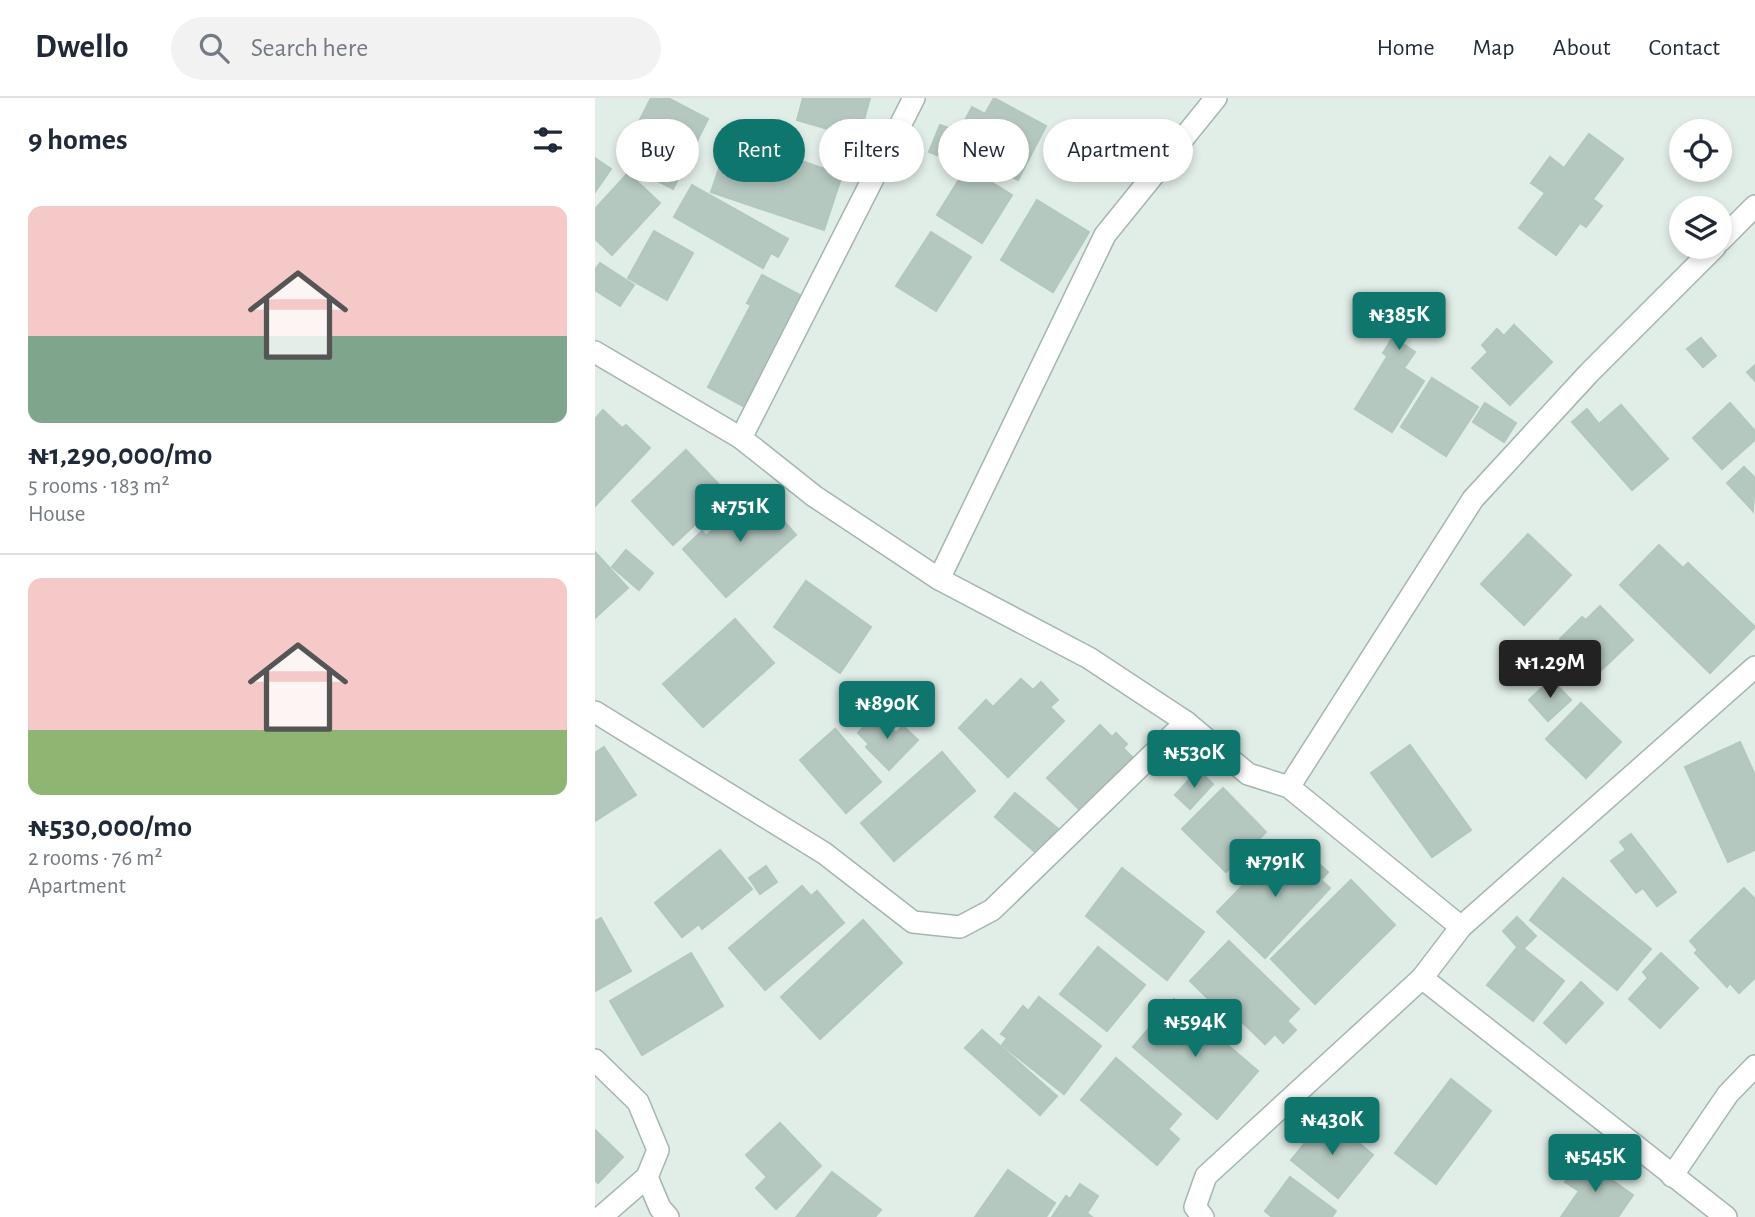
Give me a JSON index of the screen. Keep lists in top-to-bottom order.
{
  "page": {
    "header": "Dwello",
    "search": "Search here",
    "nav": [
      "Home",
      "Map",
      "About",
      "Contact"
    ],
    "heading": "9 homes",
    "chip": [
      "Buy",
      "Rent",
      "Filters",
      "New",
      "Apartment"
    ],
    "list": [
      {
        "name": "₦1,290,000/mo",
        "note": "5 rooms · 183 m² · House"
      },
      {
        "name": "₦530,000/mo",
        "note": "2 rooms · 76 m² · Apartment"
      }
    ],
    "price": [
      "₦385K",
      "₦751K",
      "₦1.29M",
      "₦890K",
      "₦530K",
      "₦791K",
      "₦594K",
      "₦430K",
      "₦545K"
    ]
  }
}
